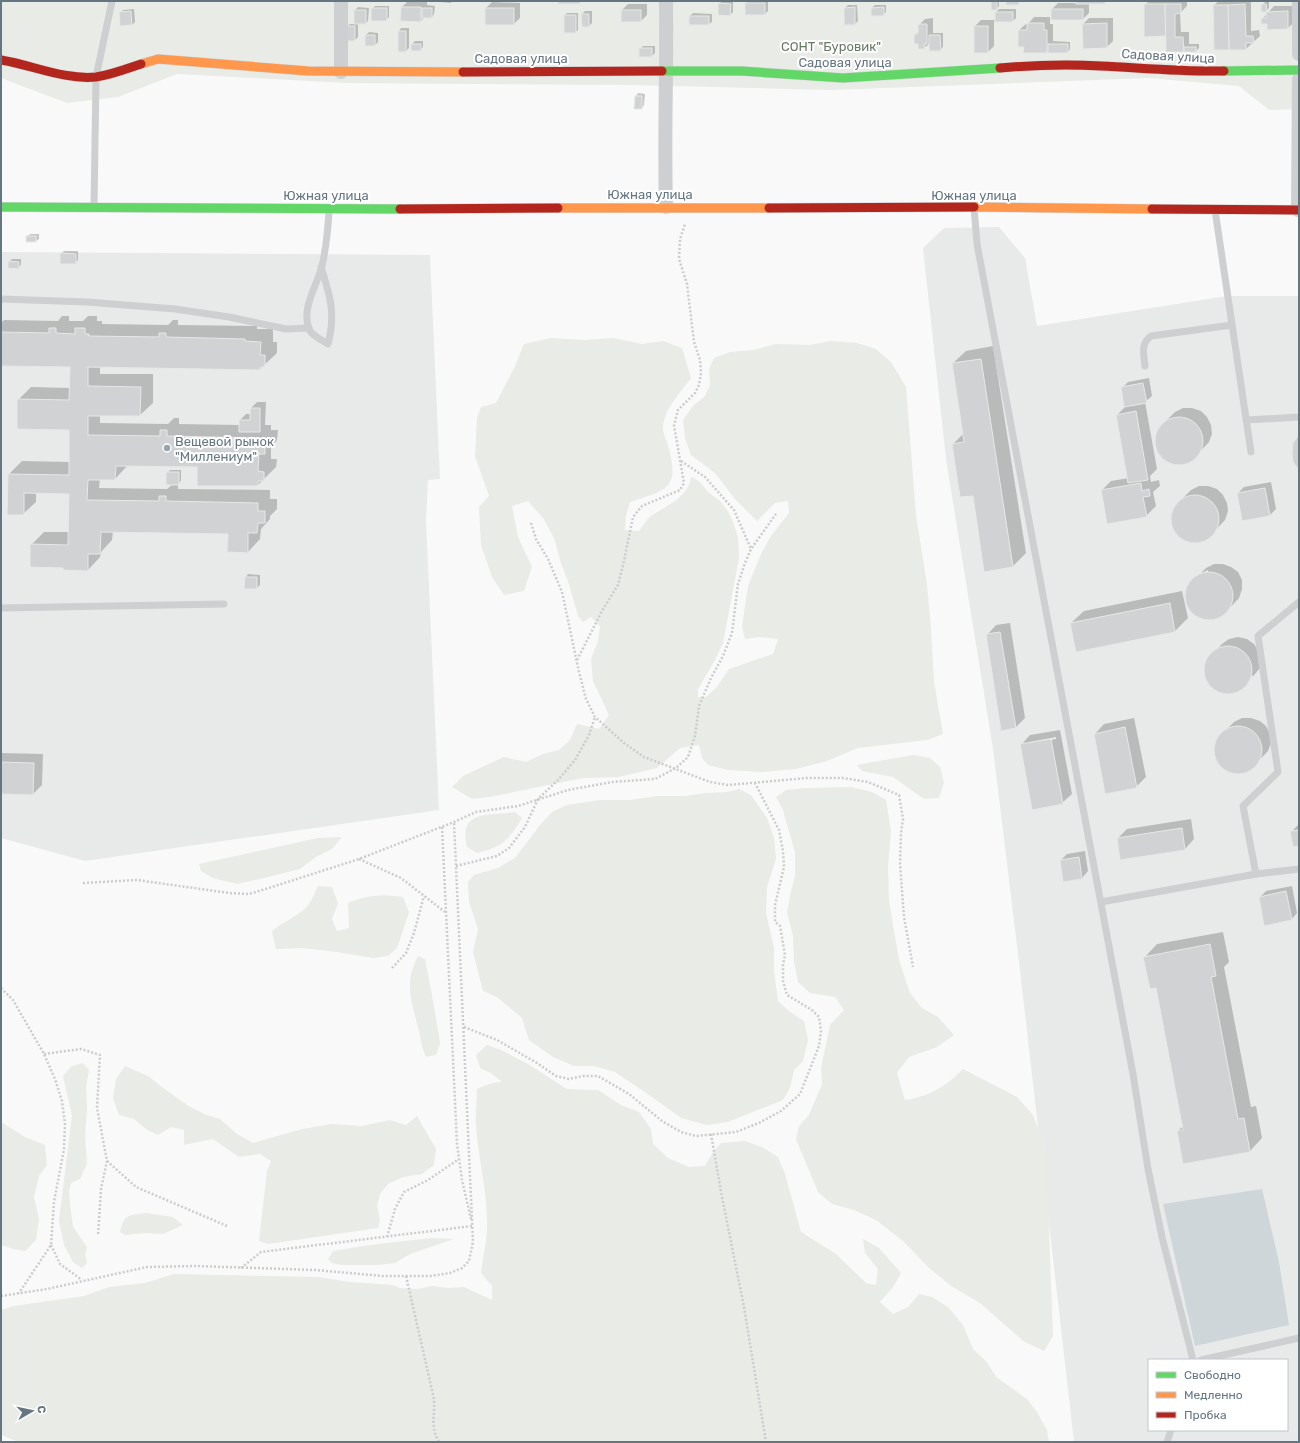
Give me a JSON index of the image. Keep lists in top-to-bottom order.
{
  "streets": {
    "street": ["Садовая улица", "Южная улица"]
  },
  "parks": ["СОНТ \"Буровик\""],
  "places": ["Вещевой рынок \"Миллениум\""],
  "legend": ["Свободно", "Медленно", "Пробка"],
  "north": "right"
}
